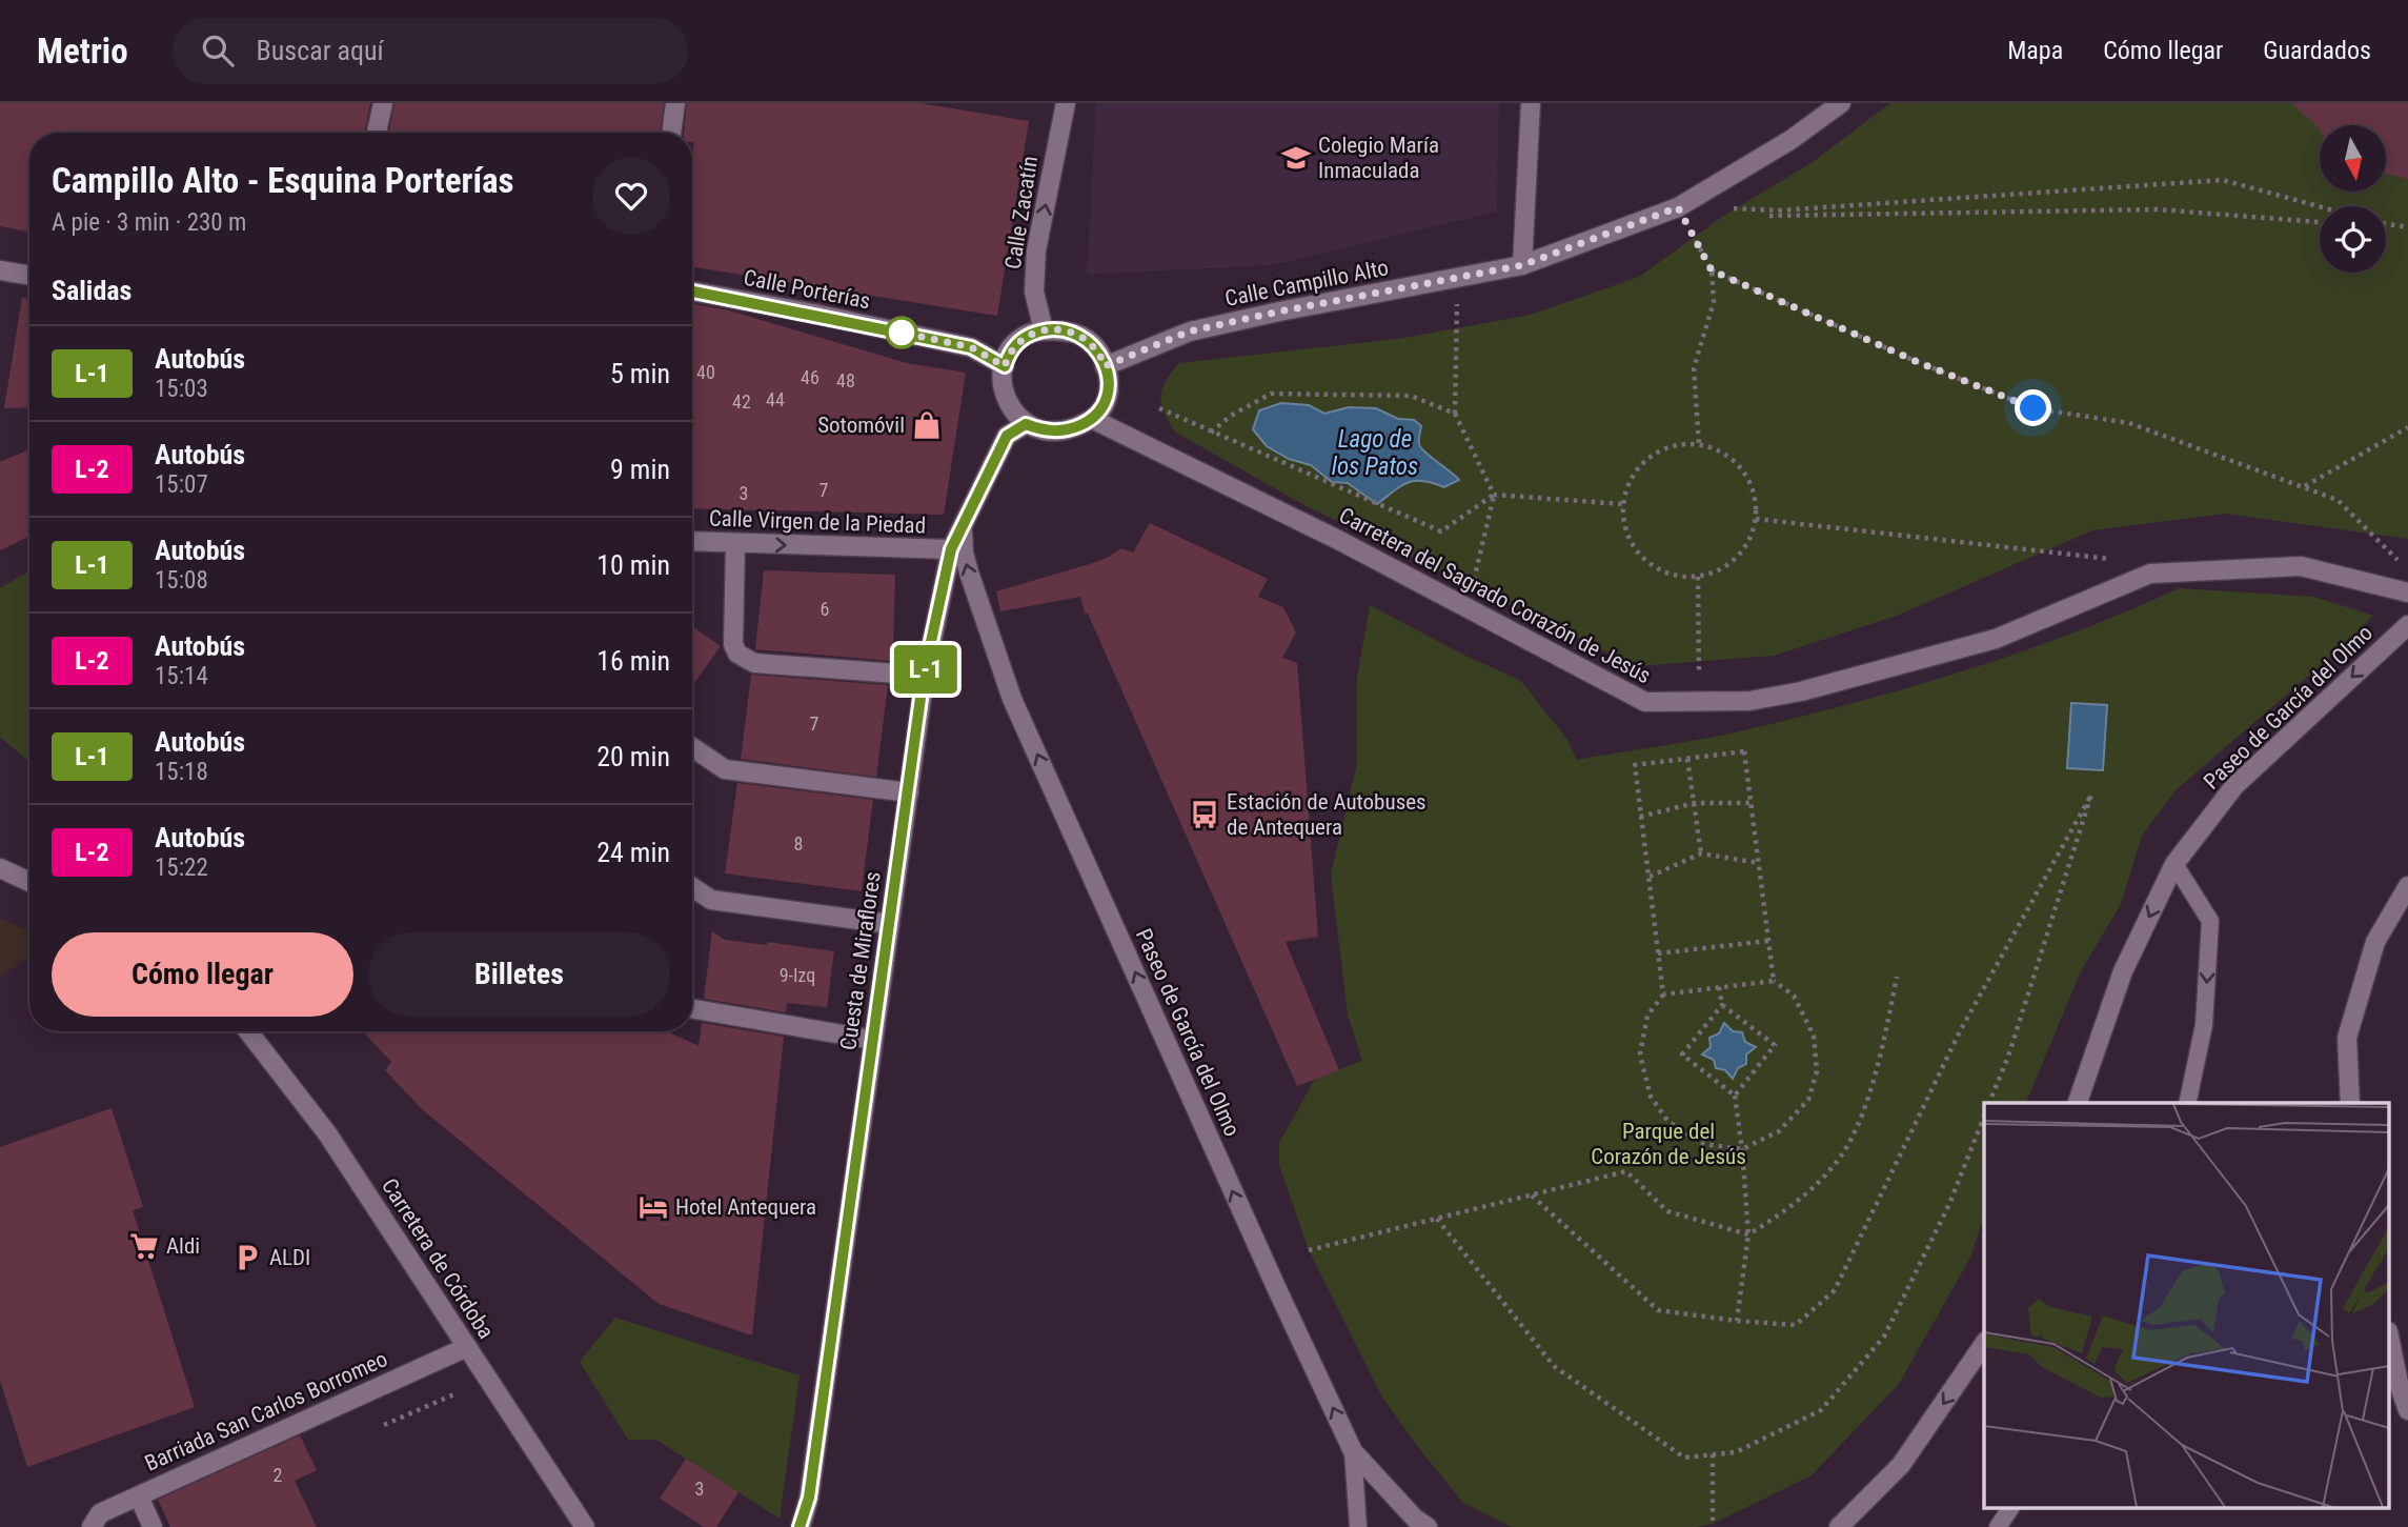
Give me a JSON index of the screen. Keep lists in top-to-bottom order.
{
  "streets": {
    "street": [
      "Calle Zacatín",
      "Calle Campillo Alto",
      "Calle Porterías",
      "Calle Virgen de la Piedad",
      "Carretera del Sagrado Corazón de Jesús",
      "Paseo de García del Olmo",
      "Cuesta de Miraflores",
      "Carretera de Córdoba",
      "Barriada San Carlos Borromeo"
    ]
  },
  "crossings": [
    ["Calle Zacatín", "Calle Campillo Alto"],
    ["Calle Zacatín", "Calle Porterías"],
    ["Calle Zacatín", "Carretera del Sagrado Corazón de Jesús"],
    ["Calle Zacatín", "Cuesta de Miraflores"],
    ["Calle Campillo Alto", "Calle Porterías"],
    ["Calle Campillo Alto", "Carretera del Sagrado Corazón de Jesús"],
    ["Calle Campillo Alto", "Cuesta de Miraflores"],
    ["Calle Porterías", "Carretera del Sagrado Corazón de Jesús"],
    ["Calle Porterías", "Cuesta de Miraflores"],
    ["Calle Virgen de la Piedad", "Cuesta de Miraflores"],
    ["Carretera del Sagrado Corazón de Jesús", "Cuesta de Miraflores"],
    ["Paseo de García del Olmo", "Cuesta de Miraflores"],
    ["Carretera de Córdoba", "Barriada San Carlos Borromeo"]
  ],
  "one_way": ["Calle Zacatín", "Calle Virgen de la Piedad"],
  "water": ["Lago de los Patos"],
  "parks": ["Parque del Corazón de Jesús"],
  "places": {
    "school or university": ["Colegio María Inmaculada"],
    "shop": ["Sotomóvil"],
    "bus stop": ["Estación de Autobuses de Antequera"],
    "hotel": ["Hotel Antequera"],
    "supermarket": ["Aldi"],
    "parking": ["ALDI"]
  },
  "lines": ["bus line L-1"],
  "house_numbers": [
    "40",
    "46",
    "48",
    "44",
    "42",
    "7",
    "3",
    "6",
    "7",
    "8",
    "9-Izq",
    "2",
    "3"
  ],
  "north": "bottom",
  "page": {
    "header": "Metrio",
    "search": "Buscar aquí",
    "nav": ["Mapa", "Cómo llegar", "Guardados"],
    "on_map": "L-1",
    "heading": [
      ["Campillo Alto - Esquina Porterías", "A pie · 3 min · 230 m"],
      "Salidas"
    ],
    "list": [
      {
        "mark": "L-1",
        "name": "Autobús",
        "note": "15:03",
        "value": "5 min"
      },
      {
        "mark": "L-2",
        "name": "Autobús",
        "note": "15:07",
        "value": "9 min"
      },
      {
        "mark": "L-1",
        "name": "Autobús",
        "note": "15:08",
        "value": "10 min"
      },
      {
        "mark": "L-2",
        "name": "Autobús",
        "note": "15:14",
        "value": "16 min"
      },
      {
        "mark": "L-1",
        "name": "Autobús",
        "note": "15:18",
        "value": "20 min"
      },
      {
        "mark": "L-2",
        "name": "Autobús",
        "note": "15:22",
        "value": "24 min"
      }
    ],
    "buttons": ["Cómo llegar", "Billetes"]
  }
}
